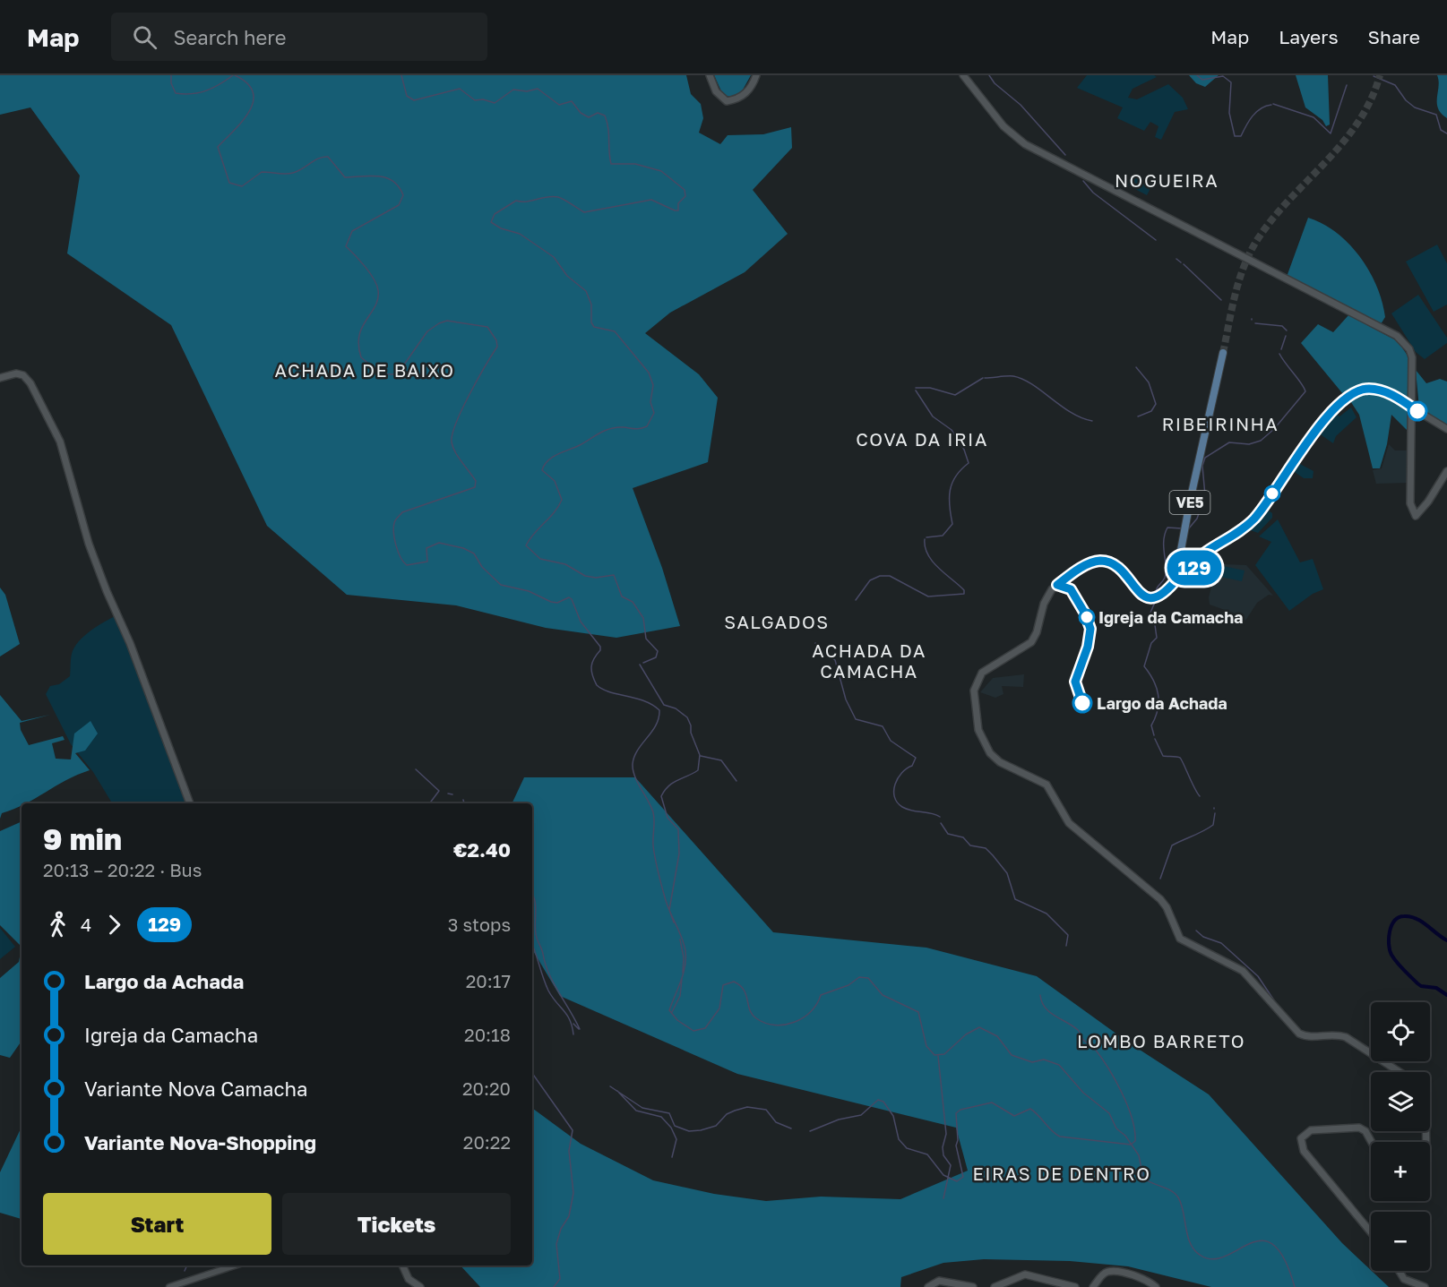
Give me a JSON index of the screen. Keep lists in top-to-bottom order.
{
  "streets": {
    "main road": ["VE5"]
  },
  "districts": [
    "NOGUEIRA",
    "ACHADA DE BAIXO",
    "RIBEIRINHA",
    "COVA DA IRIA",
    "SALGADOS",
    "ACHADA DA CAMACHA",
    "LOMBO BARRETO",
    "EIRAS DE DENTRO"
  ],
  "places": ["Igreja da Camacha", "Largo da Achada"],
  "lines": ["bus line 129"],
  "page": {
    "header": "Map",
    "search": "Search here",
    "nav": ["Map", "Layers", "Share"],
    "on_map": "129",
    "heading": ["9 min", "20:13 – 20:22 · Bus", "€2.40"],
    "legs": ["4", "129", "3 stops"],
    "list": [
      {
        "name": "Largo da Achada",
        "value": "20:17"
      },
      {
        "name": "Igreja da Camacha",
        "value": "20:18"
      },
      {
        "name": "Variante Nova Camacha",
        "value": "20:20"
      },
      {
        "name": "Variante Nova-Shopping",
        "value": "20:22"
      }
    ],
    "map_buttons": ["+", "−"],
    "buttons": ["Start", "Tickets"]
  }
}
